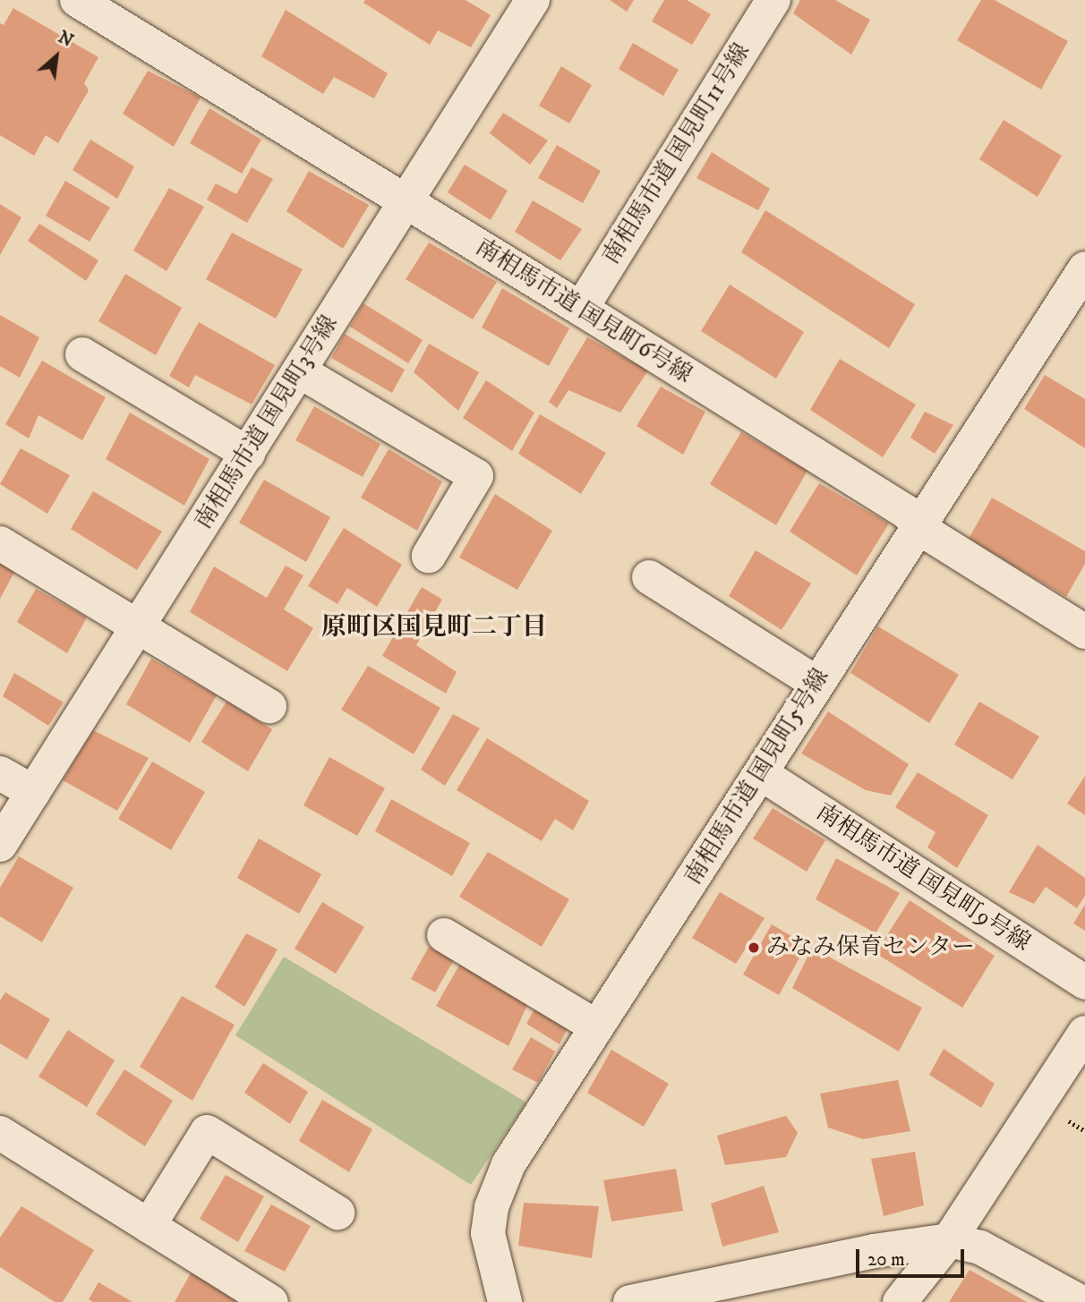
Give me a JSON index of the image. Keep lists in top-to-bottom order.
{
  "streets": {
    "street": [
      "南相馬市道 国見町11号線",
      "南相馬市道 国見町6号線",
      "南相馬市道 国見町3号線",
      "南相馬市道 国見町5号線",
      "南相馬市道 国見町9号線"
    ]
  },
  "crossings": [
    ["南相馬市道 国見町11号線", "南相馬市道 国見町6号線"],
    ["南相馬市道 国見町6号線", "南相馬市道 国見町3号線"],
    ["南相馬市道 国見町6号線", "南相馬市道 国見町5号線"],
    ["南相馬市道 国見町5号線", "南相馬市道 国見町9号線"]
  ],
  "districts": ["原町区国見町二丁目"],
  "places": ["みなみ保育センター"],
  "scale_bar": "20 m",
  "north": "top right"
}
